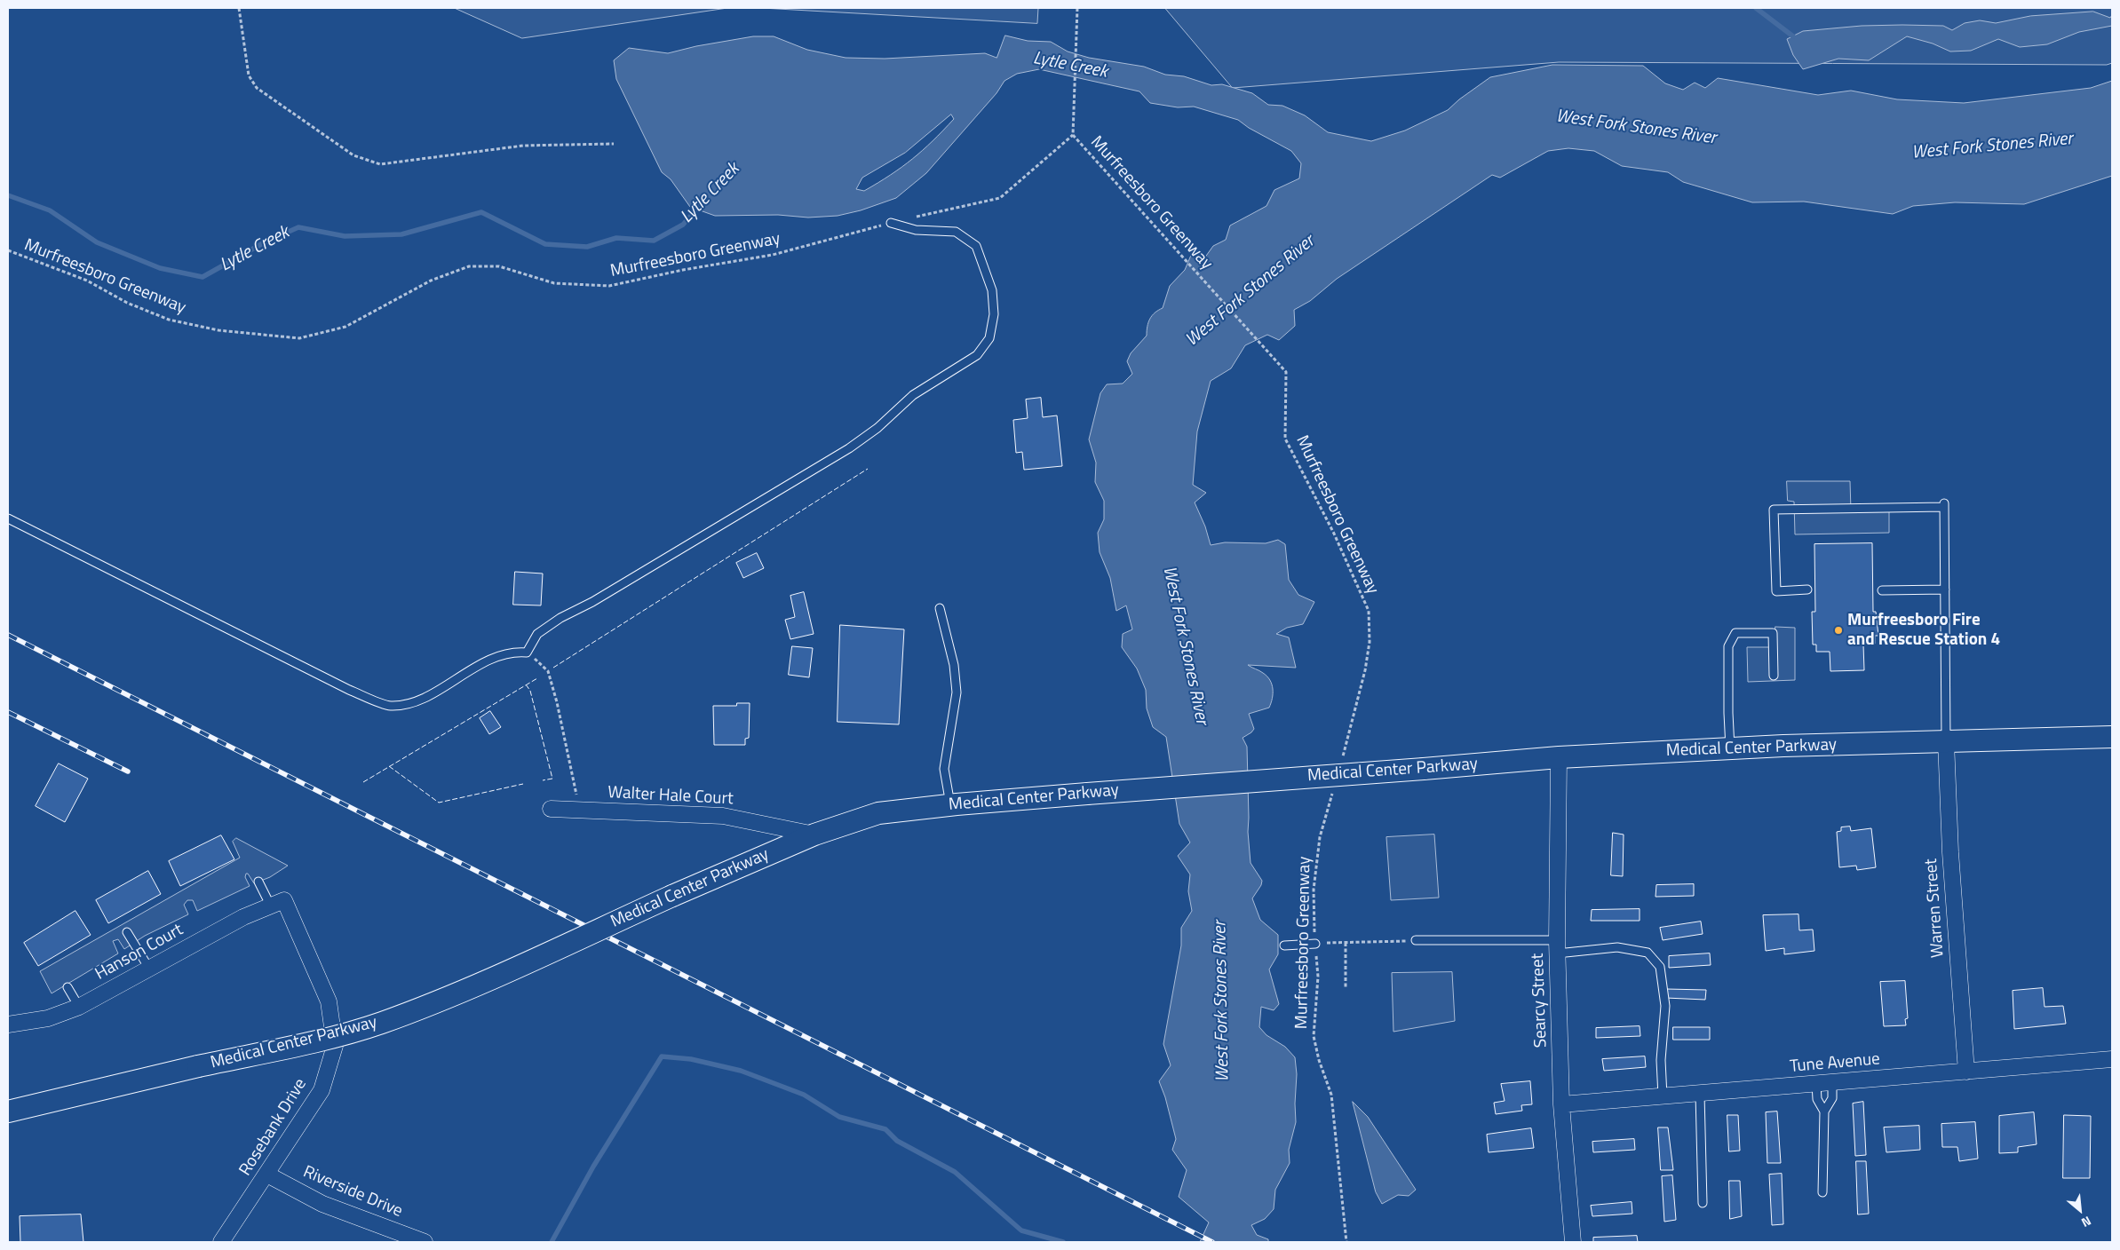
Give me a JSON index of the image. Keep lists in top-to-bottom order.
{
  "streets": {
    "main road": ["Medical Center Parkway"],
    "street": [
      "Walter Hale Court",
      "Warren Street",
      "Hanson Court",
      "Searcy Street",
      "Tune Avenue",
      "Rosebank Drive",
      "Riverside Drive"
    ],
    "path": ["Murfreesboro Greenway"]
  },
  "crossings": [
    ["Medical Center Parkway", "Walter Hale Court"],
    ["Medical Center Parkway", "Warren Street"],
    ["Medical Center Parkway", "Searcy Street"],
    ["Warren Street", "Tune Avenue"],
    ["Hanson Court", "Rosebank Drive"],
    ["Searcy Street", "Tune Avenue"],
    ["Rosebank Drive", "Riverside Drive"]
  ],
  "water": ["Lytle Creek", "West Fork Stones River"],
  "places": ["Murfreesboro Fire and Rescue Station 4"],
  "north": "bottom right"
}
